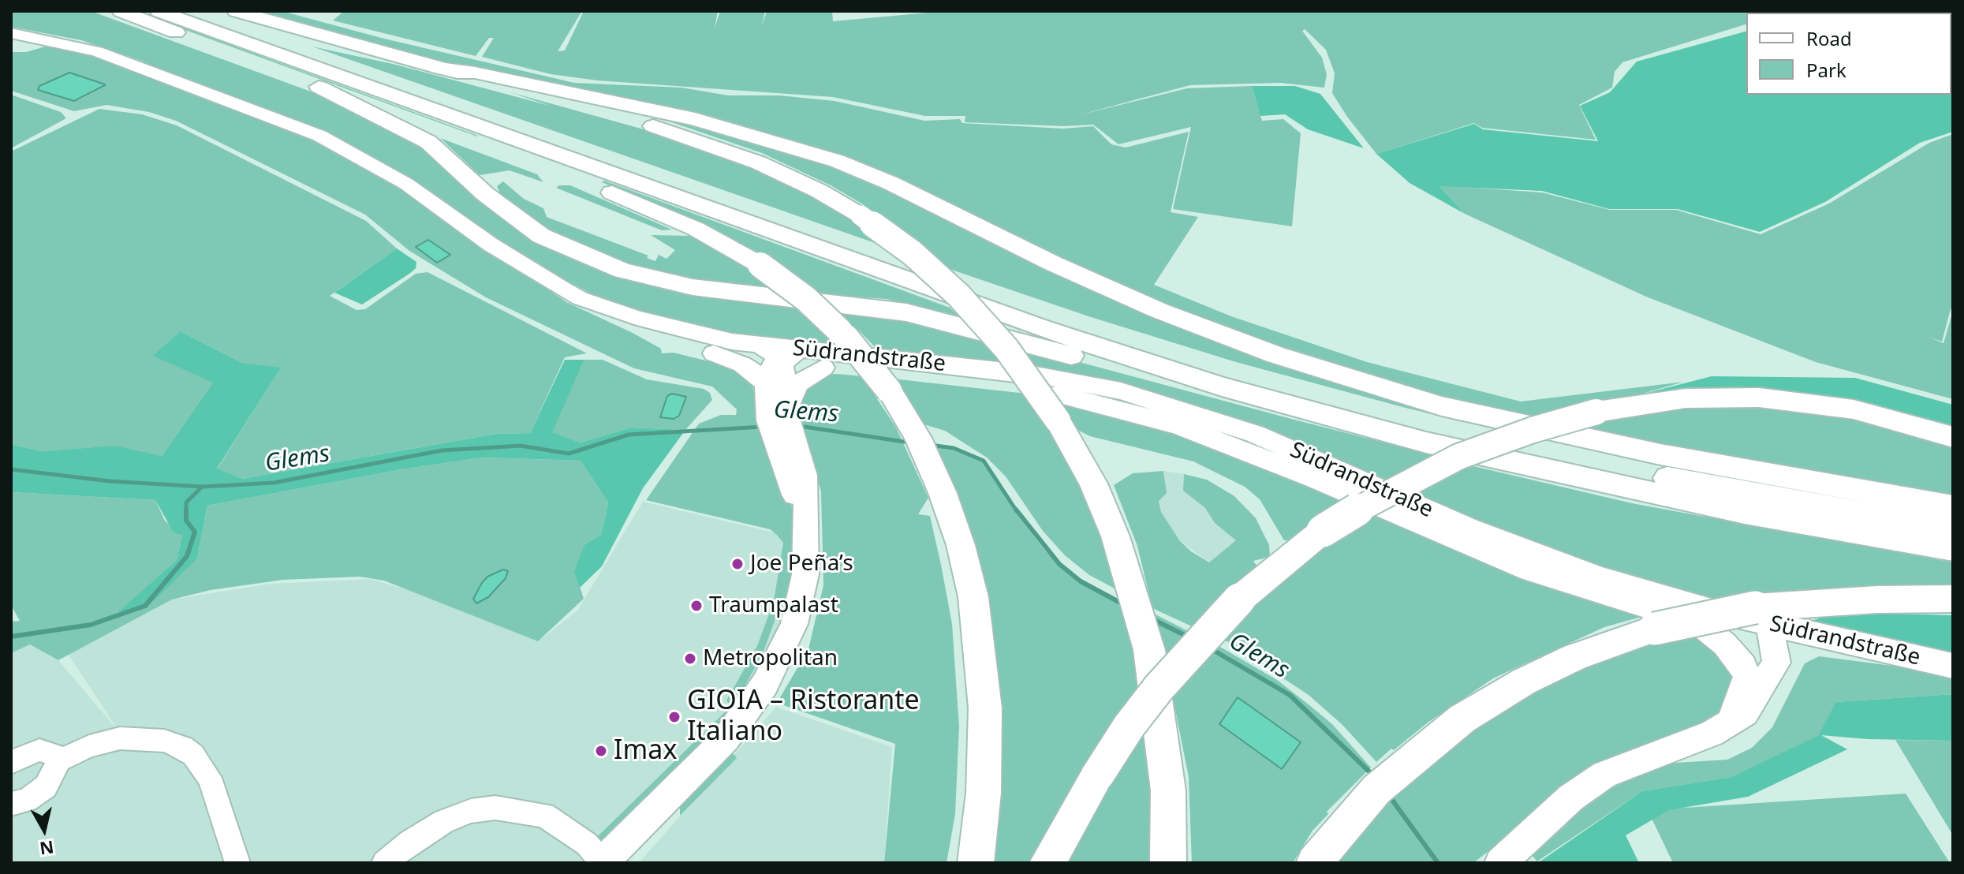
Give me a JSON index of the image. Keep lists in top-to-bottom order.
{
  "streets": {
    "main road": ["Südrandstraße"]
  },
  "water": ["Glems"],
  "places": [
    "Joe Peña’s",
    "Traumpalast",
    "Metropolitan",
    "GIOIA – Ristorante Italiano",
    "Imax"
  ],
  "legend": ["Road", "Park"],
  "north": "bottom"
}
